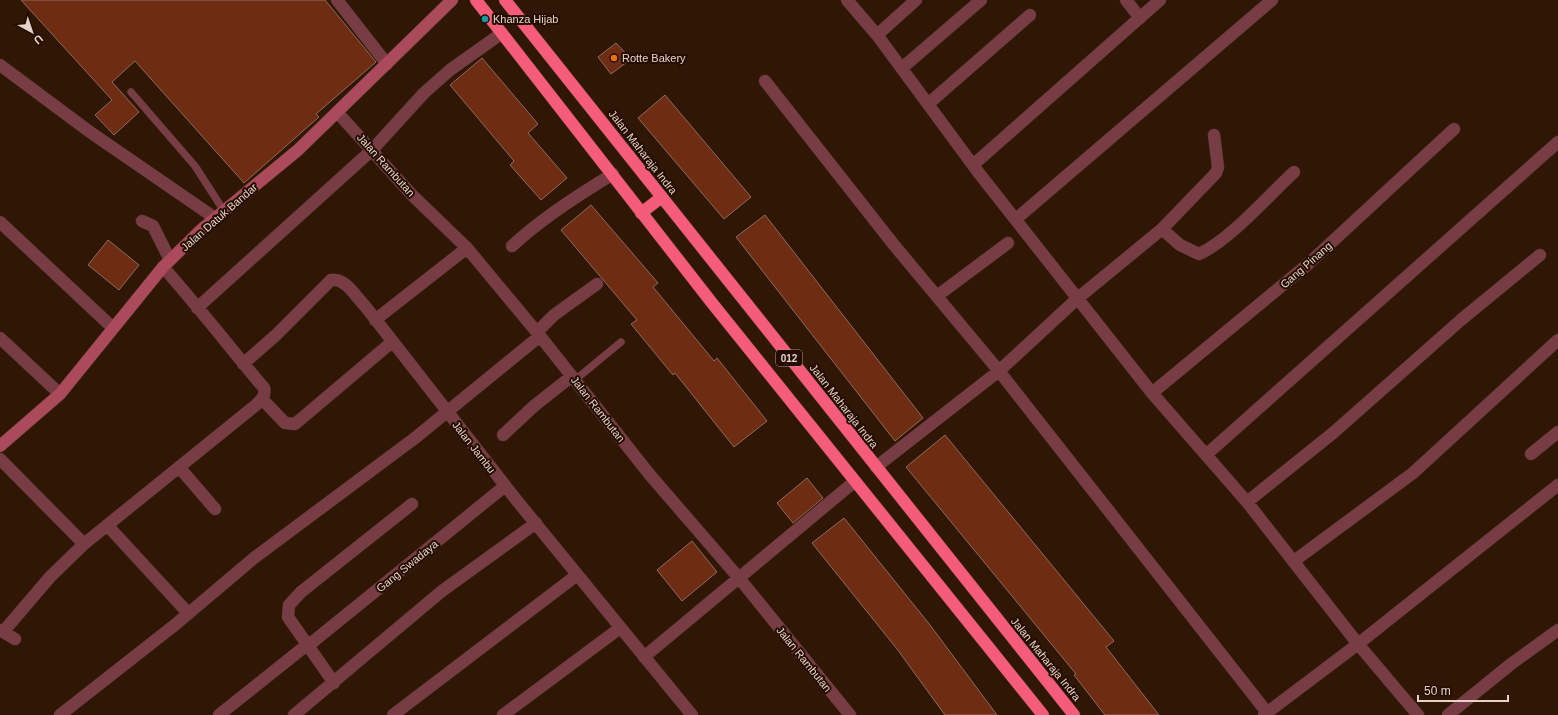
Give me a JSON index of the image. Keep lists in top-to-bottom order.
{
  "streets": {
    "highway": ["Jalan Maharaja Indra", "012"],
    "street": [
      "Jalan Rambutan",
      "Jalan Datuk Bandar",
      "Gang Pinang",
      "Jalan Jambu",
      "Gang Swadaya"
    ]
  },
  "crossings": [
    ["Jalan Rambutan", "Jalan Datuk Bandar"],
    ["Jalan Jambu", "Gang Swadaya"]
  ],
  "places": ["Khanza Hijab", "Rotte Bakery"],
  "scale_bar": "50 m",
  "north": "bottom right"
}
